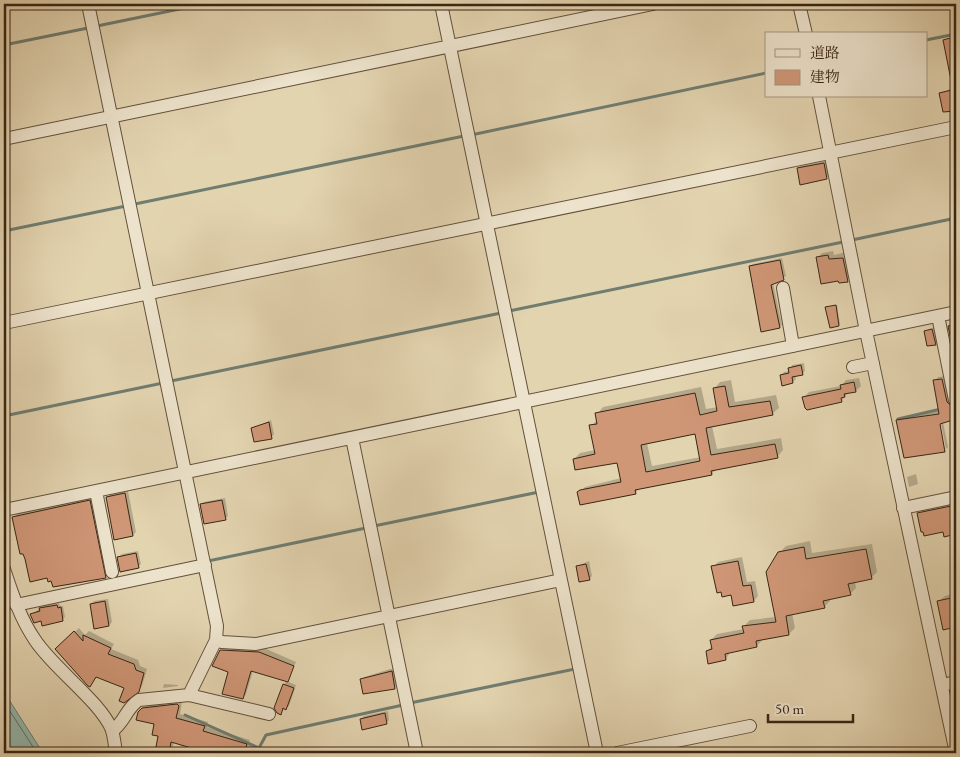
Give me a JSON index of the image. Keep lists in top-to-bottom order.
{
  "legend": ["道路", "建物"],
  "scale_bar": "50 m"
}
